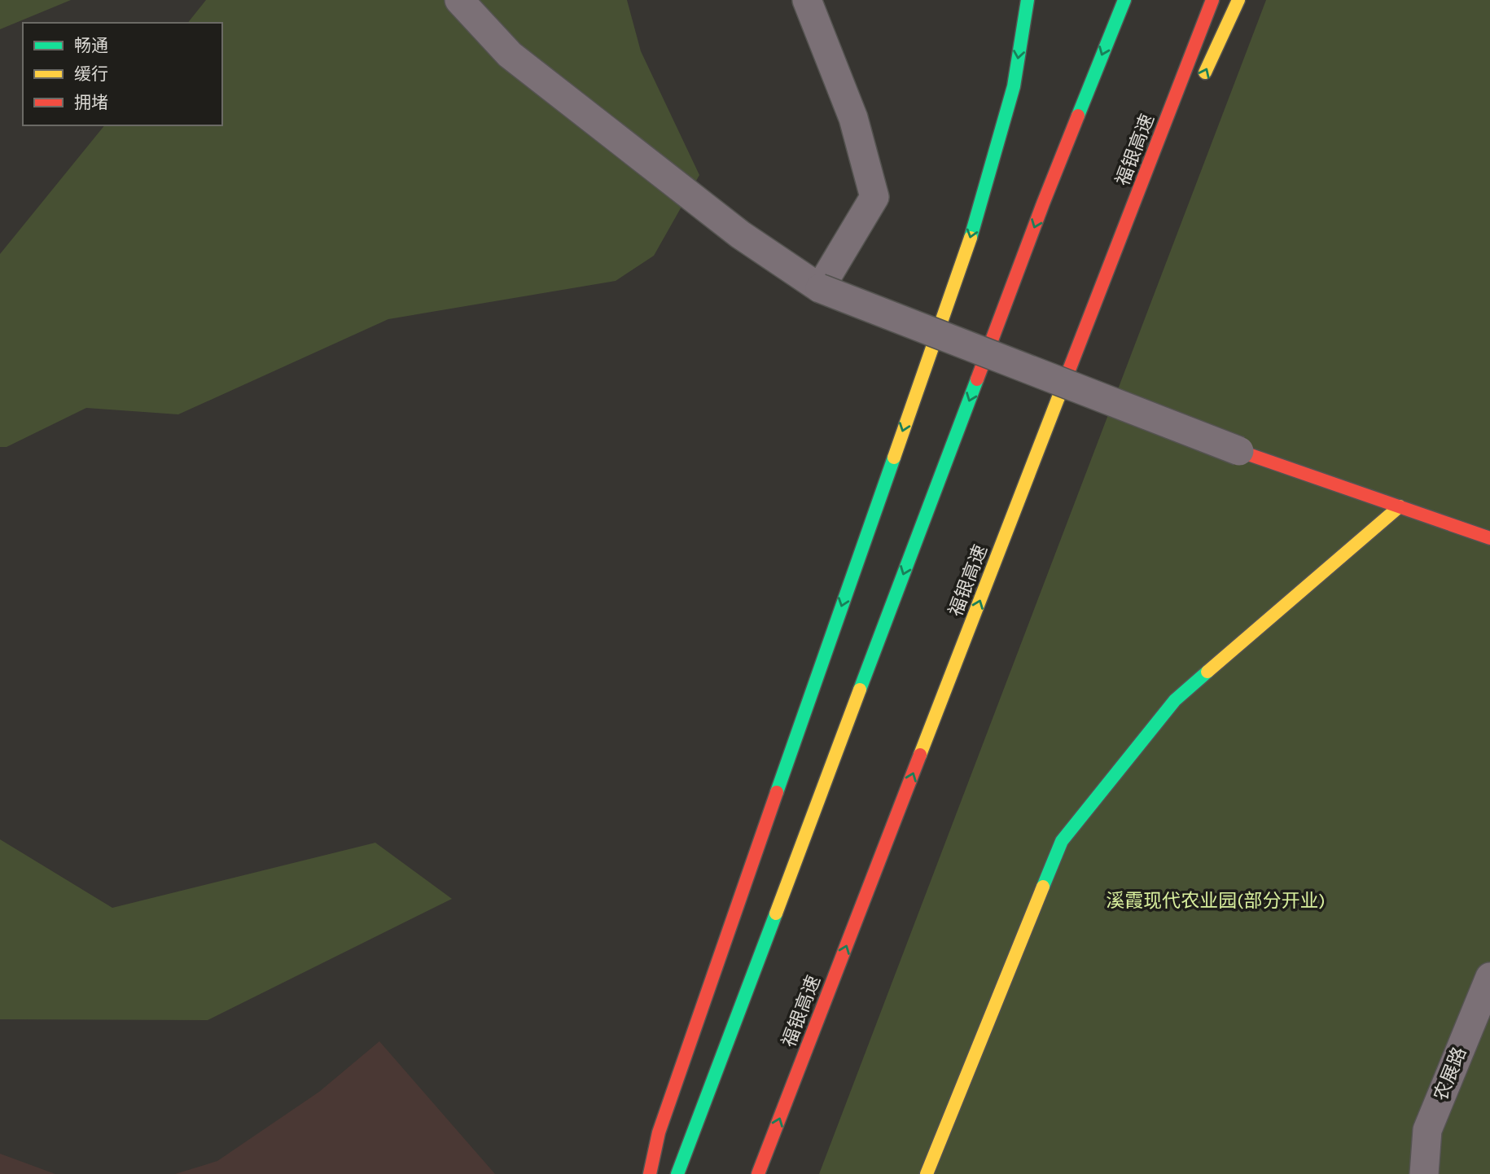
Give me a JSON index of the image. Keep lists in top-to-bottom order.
{
  "streets": {
    "main road": ["福银高速"],
    "street": ["农展路"]
  },
  "parks": ["溪霞现代农业园(部分开业)"],
  "legend": ["畅通", "缓行", "拥堵"]
}
